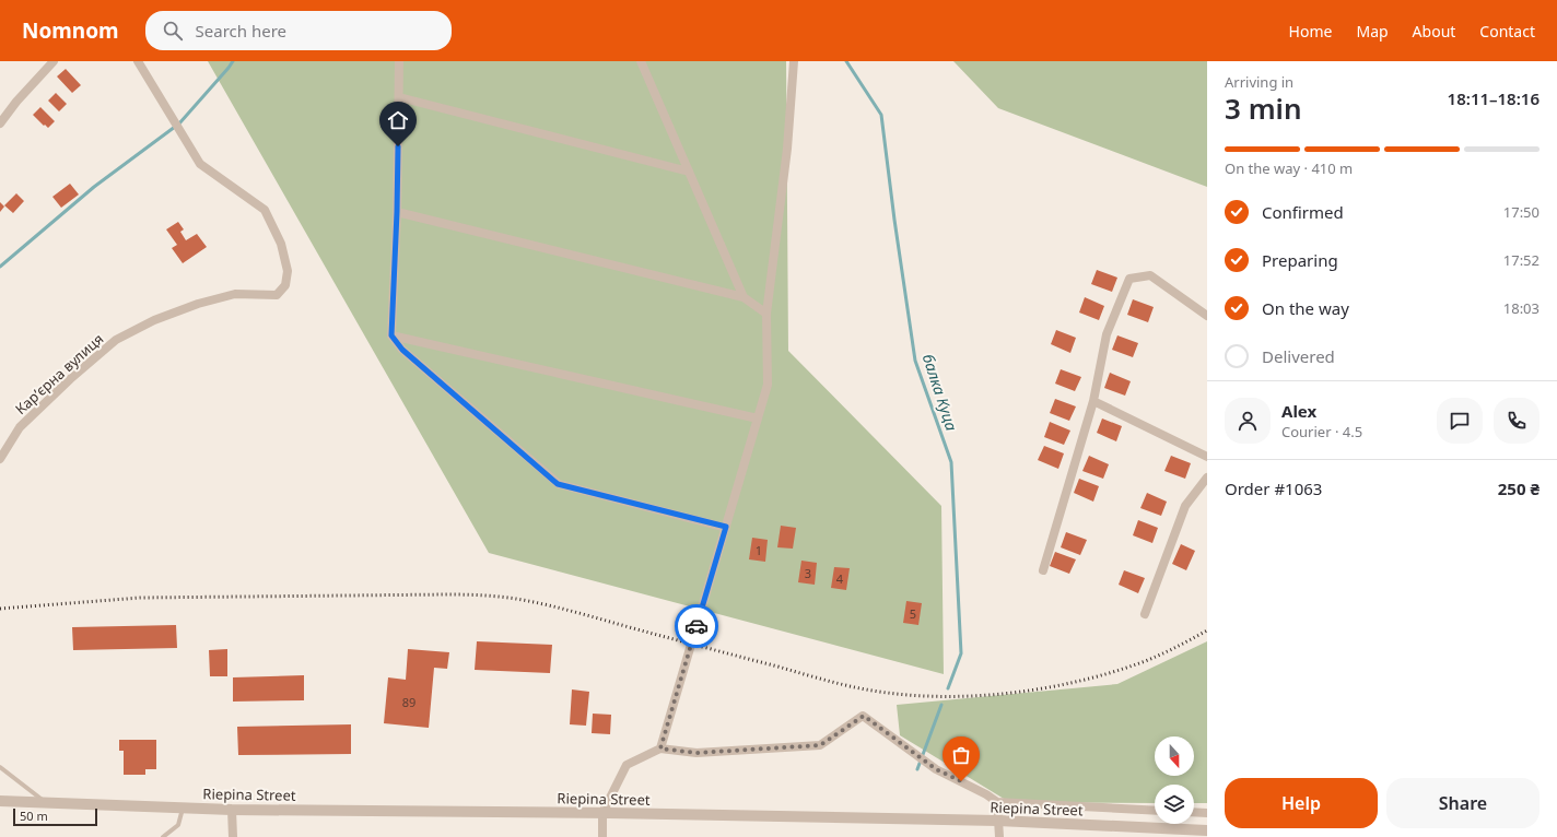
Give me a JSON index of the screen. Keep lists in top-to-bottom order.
{
  "streets": {
    "street": ["Карʼєрна вулиця", "Riepina Street"]
  },
  "water": ["балка Куца"],
  "house_numbers": [
    "1",
    "3",
    "4",
    "5",
    "89"
  ],
  "scale_bar": "50 m",
  "north": "bottom",
  "page": {
    "header": "Nomnom",
    "search": "Search here",
    "nav": [
      "Home",
      "Map",
      "About",
      "Contact"
    ],
    "heading": ["3 min", "Arriving in", "18:11–18:16"],
    "panel": [
      "Alex",
      "Courier · 4.5",
      "Order #1063",
      "250 ₴"
    ],
    "bar": "On the way · 410 m",
    "list": [
      ["Confirmed", "17:50"],
      ["Preparing", "17:52"],
      ["On the way", "18:03"],
      "Delivered"
    ],
    "buttons": ["Help", "Share"],
    "scale": "50 m"
  }
}
